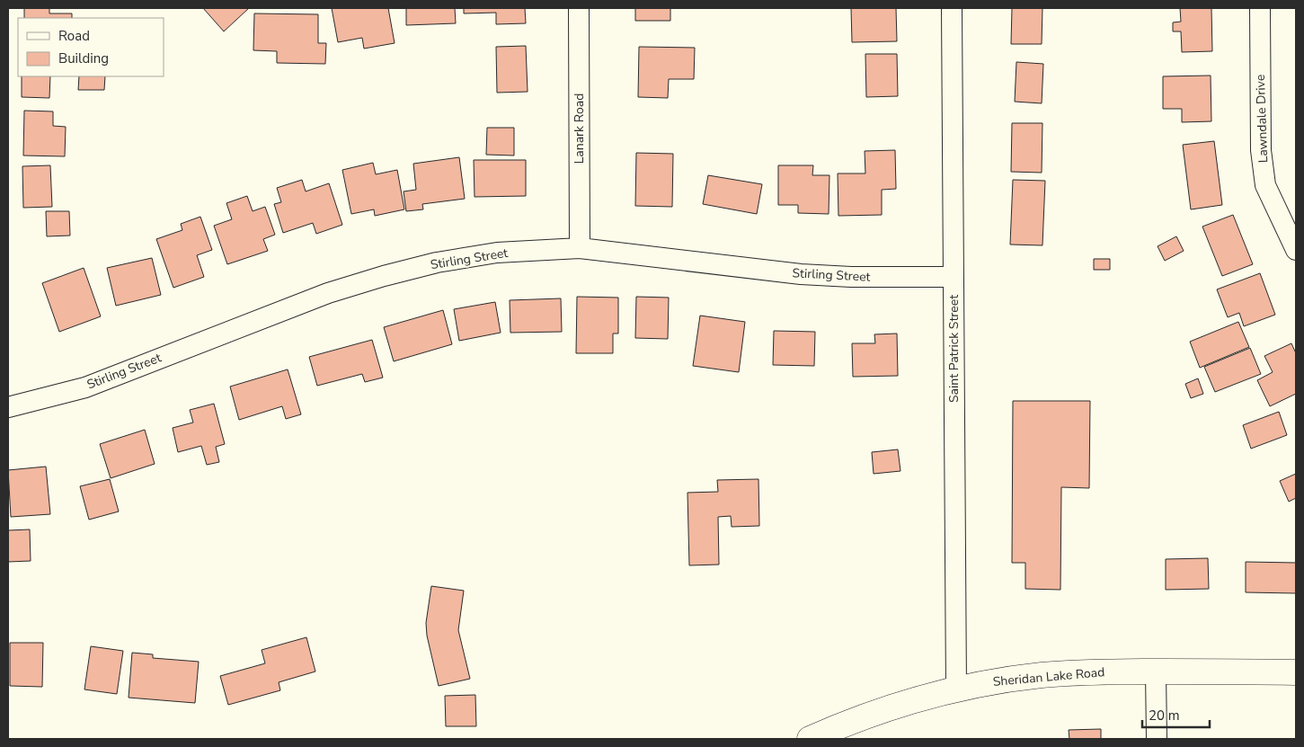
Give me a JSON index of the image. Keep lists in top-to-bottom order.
{
  "streets": {
    "main road": ["Sheridan Lake Road"],
    "street": [
      "Lawndale Drive",
      "Lanark Road",
      "Stirling Street",
      "Saint Patrick Street"
    ]
  },
  "crossings": [
    ["Lanark Road", "Stirling Street"],
    ["Stirling Street", "Saint Patrick Street"],
    ["Saint Patrick Street", "Sheridan Lake Road"]
  ],
  "legend": ["Road", "Building"],
  "scale_bar": "20 m"
}
